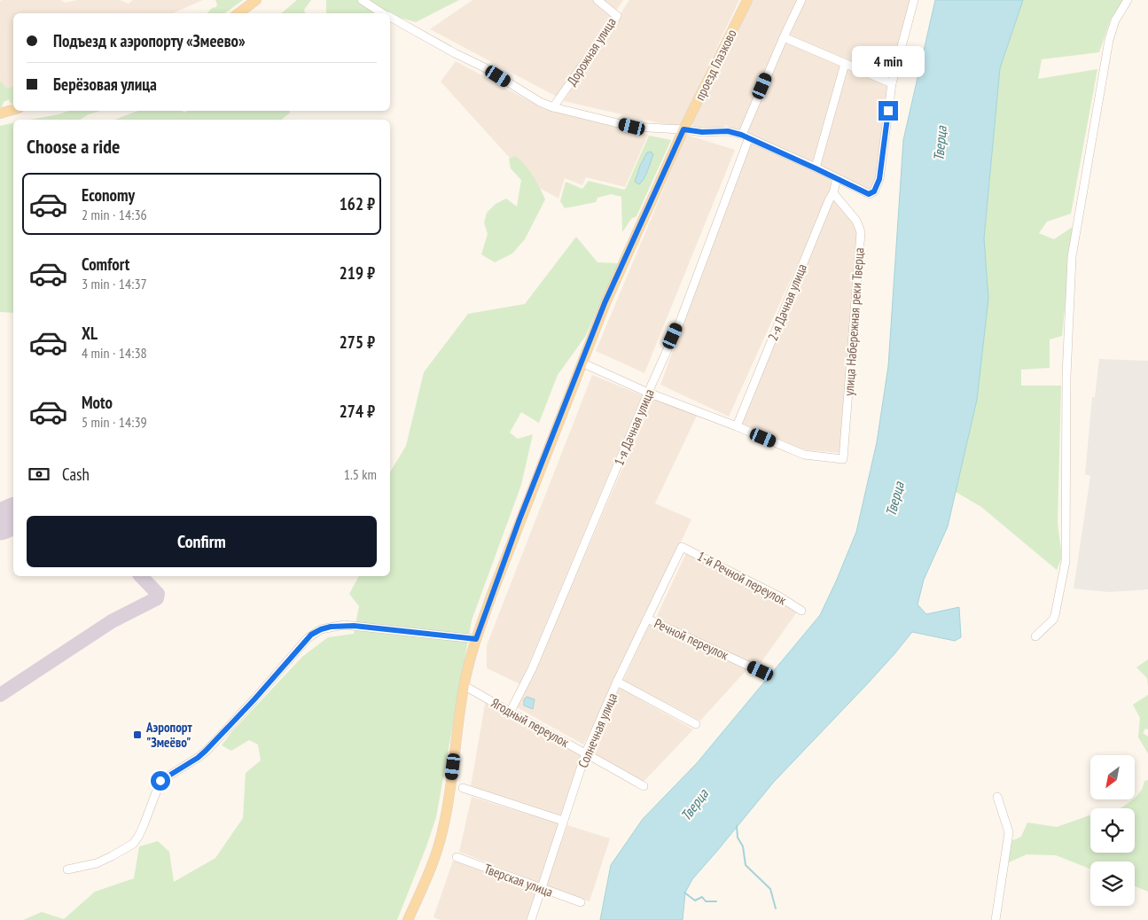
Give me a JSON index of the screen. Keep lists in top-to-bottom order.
{
  "streets": {
    "main road": ["проезд Глазково"],
    "street": [
      "Дорожная улица",
      "2-я Дачная улица",
      "улица Набережная реки Тверца",
      "1-я Дачная улица",
      "1-й Речной переулок",
      "Речной переулок",
      "Ягодный переулок",
      "Солнечная улица",
      "Тверская улица"
    ]
  },
  "crossings": [
    ["проезд Глазково", "Ягодный переулок"],
    ["2-я Дачная улица", "улица Набережная реки Тверца"],
    ["1-я Дачная улица", "Ягодный переулок"],
    ["1-й Речной переулок", "Солнечная улица"],
    ["Речной переулок", "Солнечная улица"],
    ["Ягодный переулок", "Солнечная улица"],
    ["Солнечная улица", "Тверская улица"]
  ],
  "water": ["Тверца"],
  "places": {
    "transit": ["Аэропорт \"Змеёво\""]
  },
  "north": "bottom left",
  "page": {
    "banner": ["Подъезд к аэропорту «Змеево»", "Берёзовая улица"],
    "bubble": "4 min",
    "heading": "Choose a ride",
    "list": [
      {
        "name": "Economy",
        "note": "2 min · 14:36",
        "value": "162 ₽"
      },
      {
        "name": "Comfort",
        "note": "3 min · 14:37",
        "value": "219 ₽"
      },
      {
        "name": "XL",
        "note": "4 min · 14:38",
        "value": "275 ₽"
      },
      {
        "name": "Moto",
        "note": "5 min · 14:39",
        "value": "274 ₽"
      }
    ],
    "pay": ["Cash", "1.5 km"],
    "buttons": "Confirm"
  }
}
